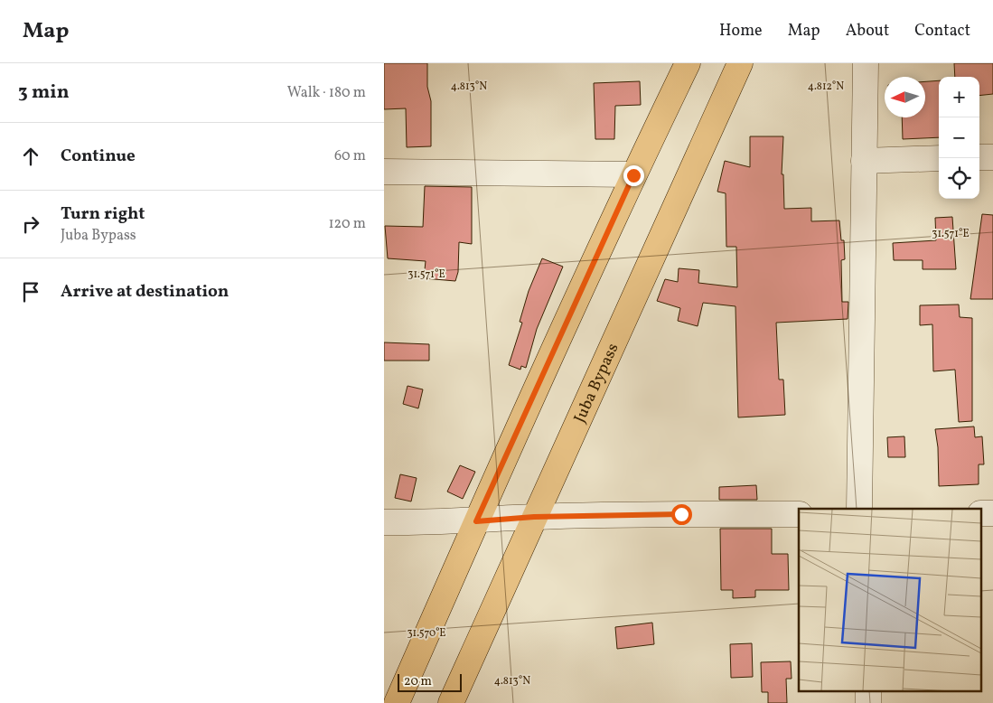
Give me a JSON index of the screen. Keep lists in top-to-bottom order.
{
  "streets": {
    "main road": ["Juba Bypass"]
  },
  "scale_bar": "20 m",
  "north": "left",
  "page": {
    "header": "Map",
    "nav": [
      "Home",
      "Map",
      "About",
      "Contact"
    ],
    "heading": ["3 min", "Walk · 180 m"],
    "map_buttons": ["+", "−"],
    "list": [
      ["Continue", "60 m"],
      ["Turn right", "Juba Bypass", "120 m"],
      "Arrive at destination"
    ],
    "scale": "20 m"
  },
  "coordinates": [
    "4.813°N",
    "4.812°N",
    "31.571°E",
    "31.570°E"
  ]
}
